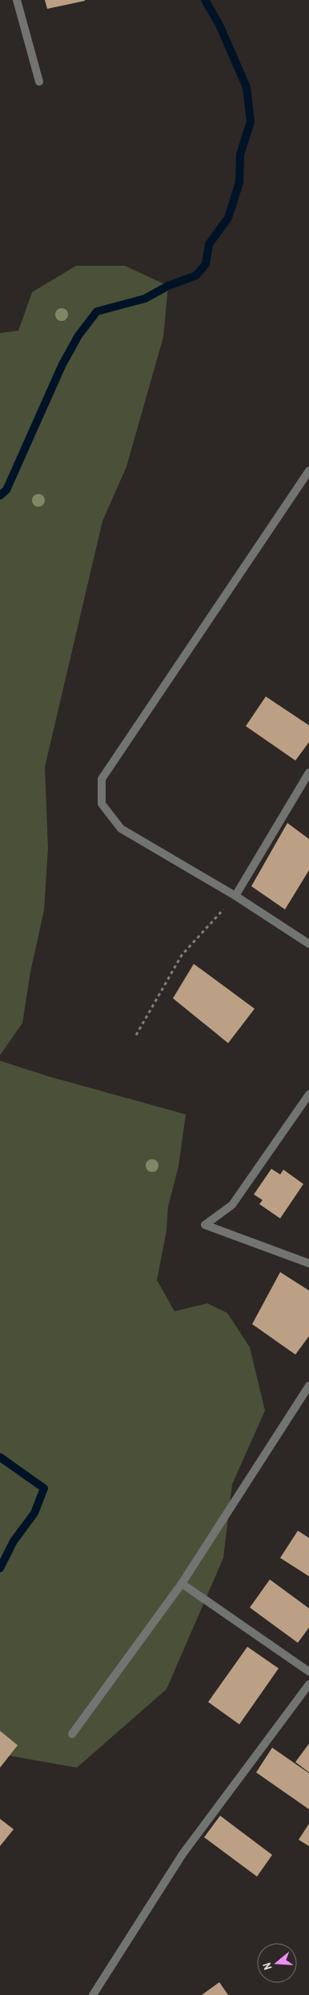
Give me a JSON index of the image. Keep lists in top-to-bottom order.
{
  "north": "left"
}
